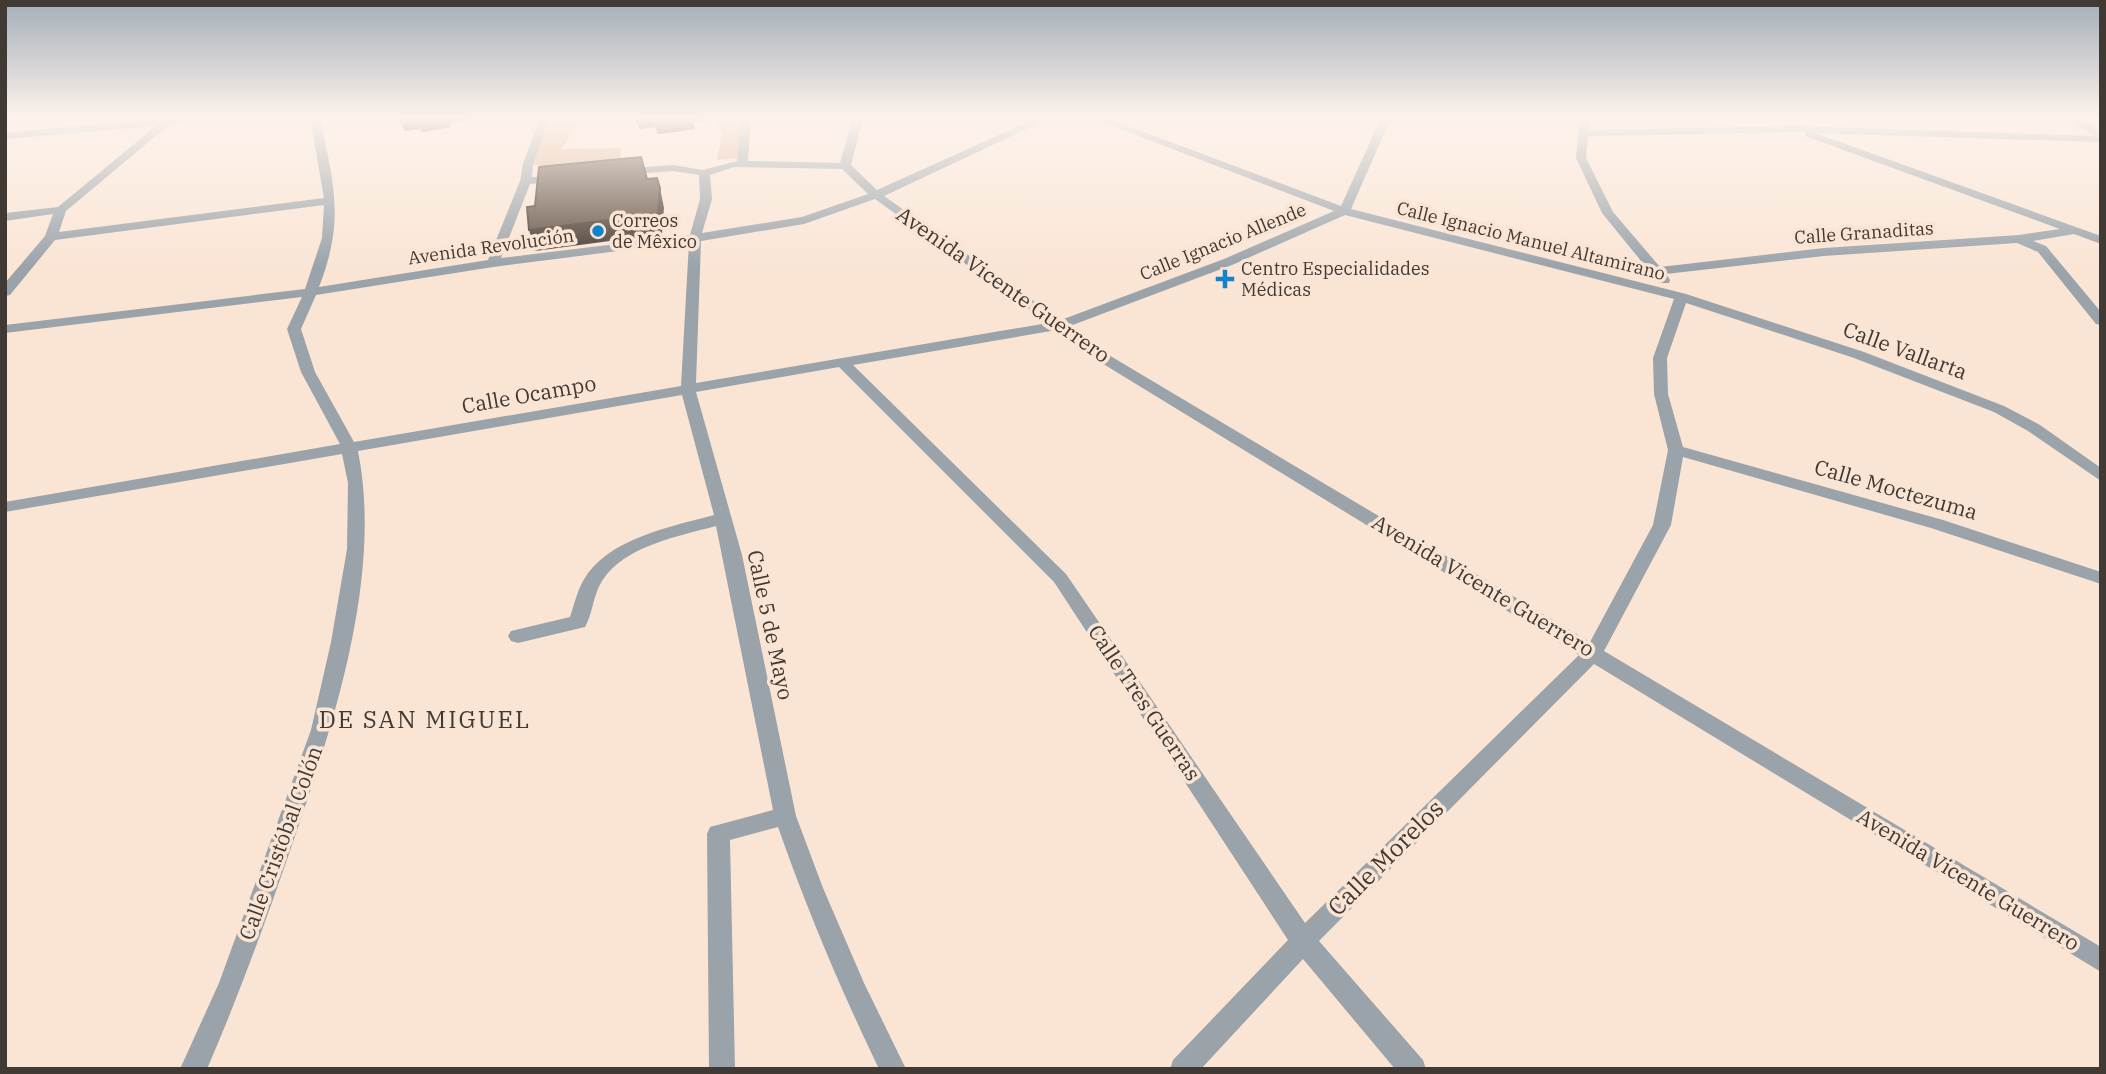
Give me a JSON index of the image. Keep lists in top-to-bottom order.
{
  "streets": {
    "street": [
      "Calle Granaditas",
      "Calle Ignacio Manuel Altamirano",
      "Calle Ignacio Allende",
      "Avenida Revolución",
      "Avenida Vicente Guerrero",
      "Calle Vallarta",
      "Calle Ocampo",
      "Calle Moctezuma",
      "Calle 5 de Mayo",
      "Calle Tres Guerras",
      "Calle Cristóbal Colón",
      "Calle Morelos"
    ]
  },
  "crossings": [
    ["Calle Ignacio Manuel Altamirano", "Calle Ignacio Allende"],
    ["Calle Ignacio Manuel Altamirano", "Calle Vallarta"],
    ["Calle Ignacio Allende", "Avenida Vicente Guerrero"],
    ["Calle Ignacio Allende", "Calle Ocampo"],
    ["Avenida Revolución", "Avenida Vicente Guerrero"],
    ["Avenida Revolución", "Calle 5 de Mayo"],
    ["Avenida Revolución", "Calle Cristóbal Colón"],
    ["Avenida Vicente Guerrero", "Calle Ocampo"],
    ["Avenida Vicente Guerrero", "Calle Morelos"],
    ["Calle Ocampo", "Calle 5 de Mayo"],
    ["Calle Ocampo", "Calle Tres Guerras"],
    ["Calle Ocampo", "Calle Cristóbal Colón"],
    ["Calle Moctezuma", "Calle Morelos"],
    ["Calle Tres Guerras", "Calle Morelos"]
  ],
  "districts": ["DE SAN MIGUEL"],
  "places": {
    "other": ["Correos de Mêxico"],
    "health": ["Centro Especialidades Médicas"]
  }
}
